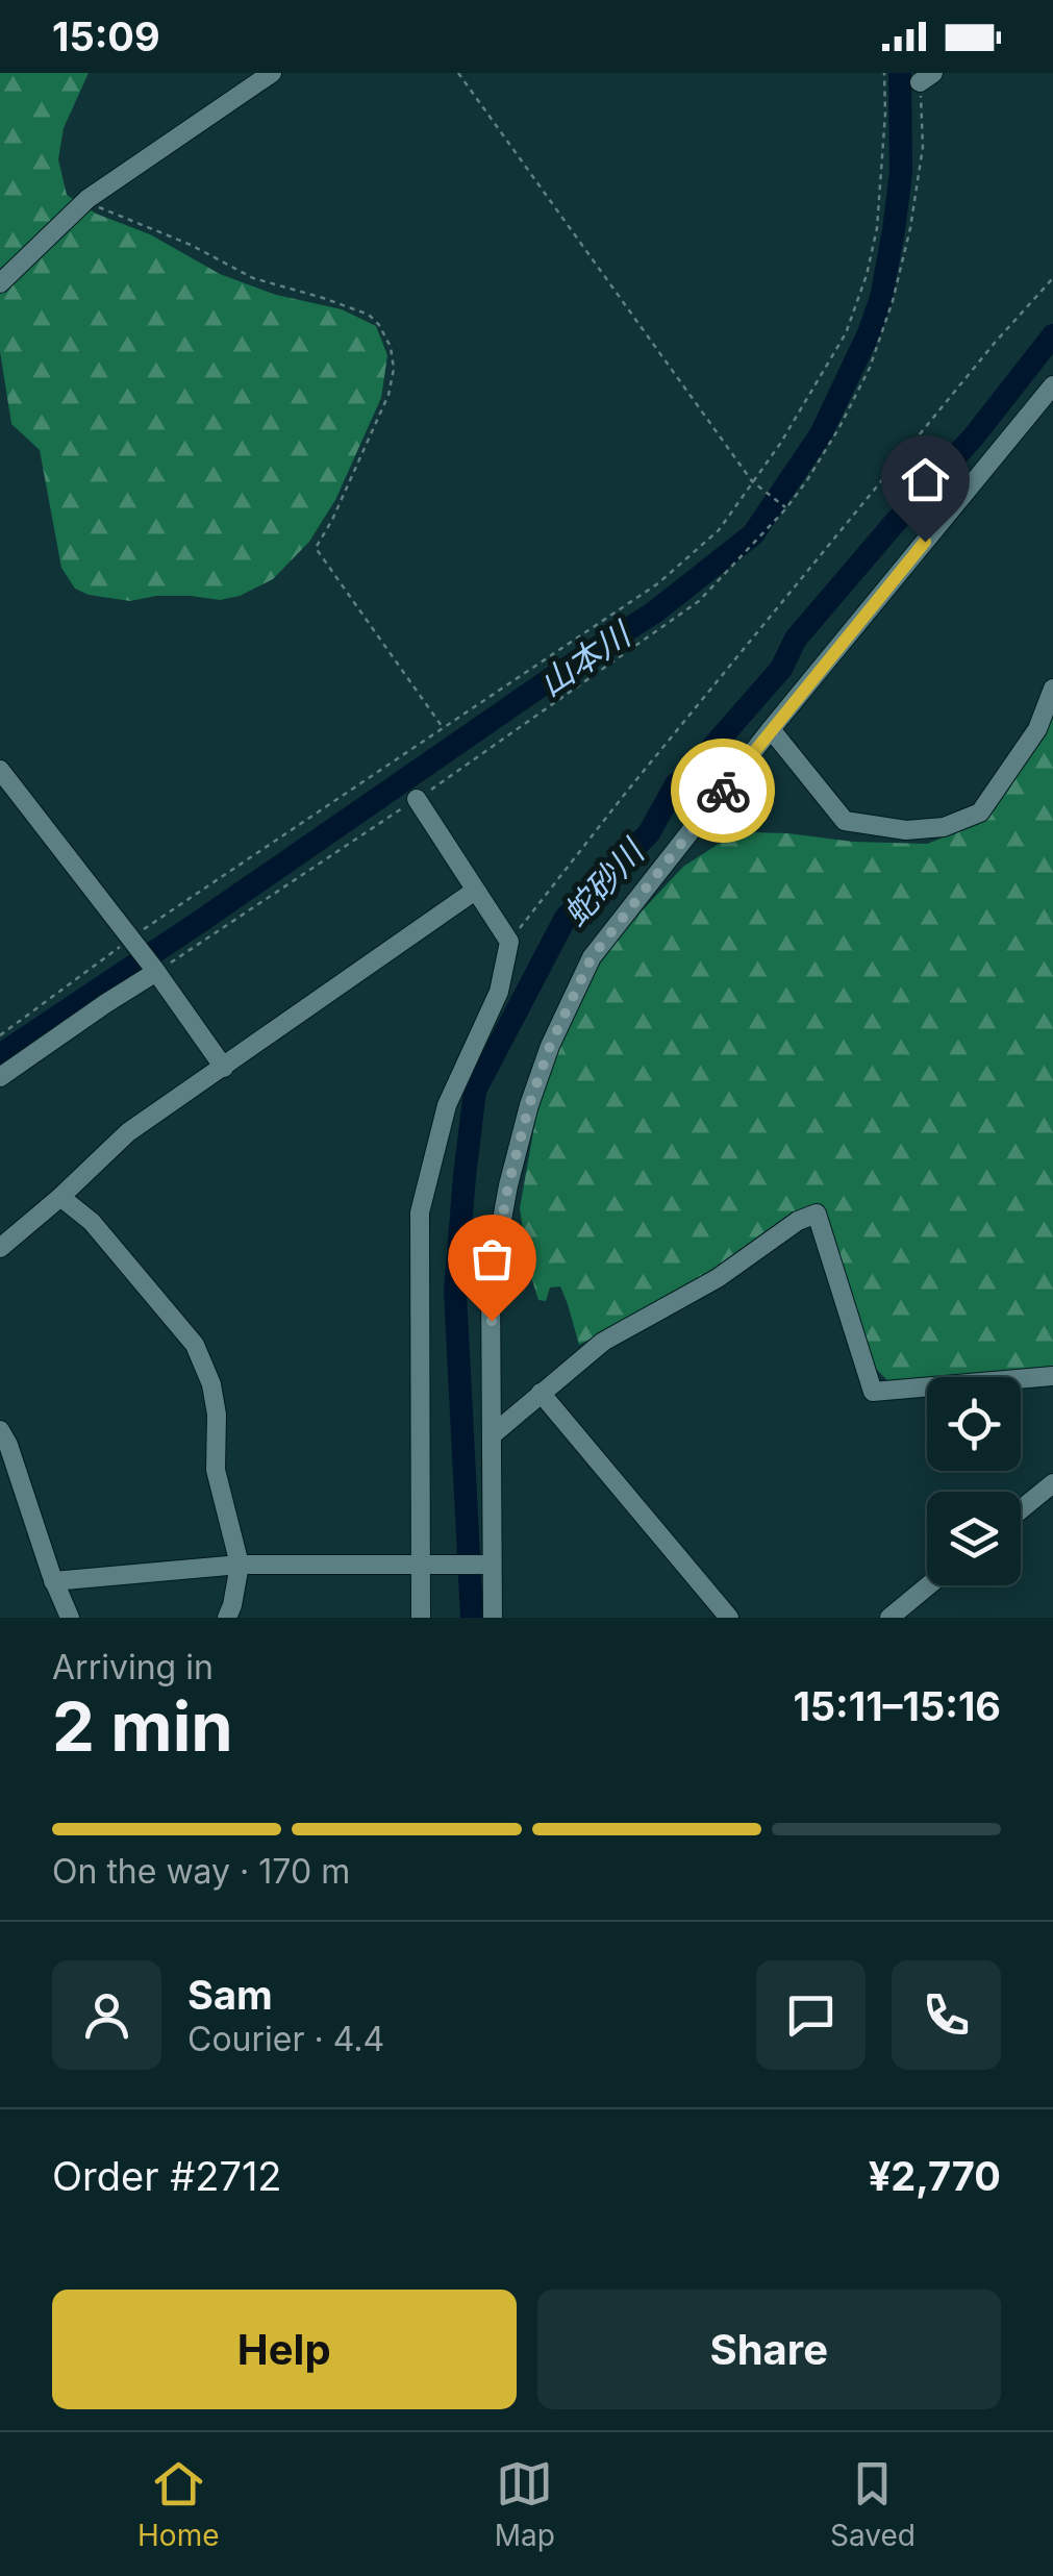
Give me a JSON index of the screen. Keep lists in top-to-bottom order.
{
  "water": ["山本川", "蛇砂川"],
  "page": {
    "status": "15:09",
    "heading": ["2 min", "Arriving in", "15:11–15:16"],
    "panel": [
      "Sam",
      "Courier · 4.4",
      "Order #2712",
      "¥2,770"
    ],
    "bar": "On the way · 170 m",
    "buttons": ["Help", "Share"],
    "tabs": ["Home", "Map", "Saved"]
  }
}
